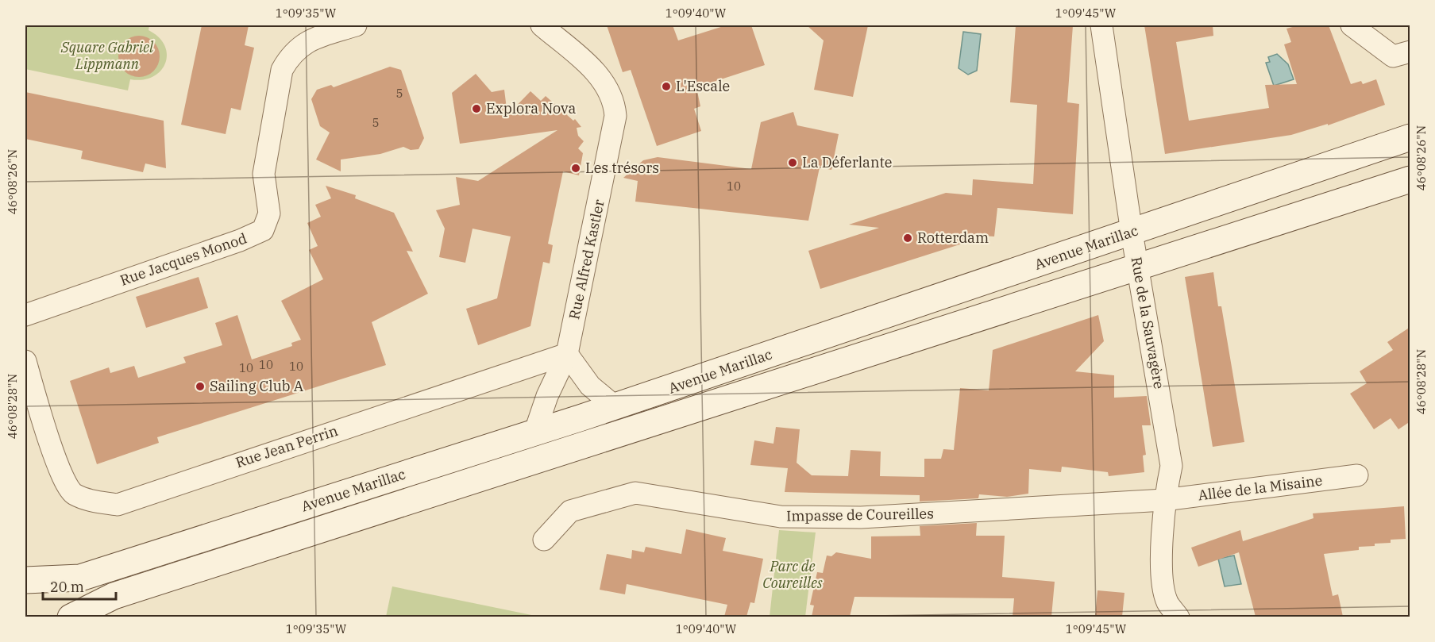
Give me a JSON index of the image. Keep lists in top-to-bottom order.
{
  "streets": {
    "street": [
      "Avenue Marillac",
      "Rue Jacques Monod",
      "Rue Alfred Kastler",
      "Rue de la Sauvagère",
      "Rue Jean Perrin",
      "Allée de la Misaine",
      "Impasse de Coureilles"
    ]
  },
  "crossings": [
    ["Avenue Marillac", "Rue Alfred Kastler"],
    ["Avenue Marillac", "Rue de la Sauvagère"],
    ["Rue Alfred Kastler", "Rue Jean Perrin"],
    ["Rue de la Sauvagère", "Allée de la Misaine"],
    ["Rue de la Sauvagère", "Impasse de Coureilles"],
    ["Allée de la Misaine", "Impasse de Coureilles"]
  ],
  "parks": ["Square Gabriel Lippmann", "Parc de Coureilles"],
  "places": [
    "L'Escale",
    "Explora Nova",
    "La Déferlante",
    "Les trésors",
    "Rotterdam",
    "Sailing Club A"
  ],
  "house_numbers": [
    "5",
    "5",
    "10",
    "10",
    "10",
    "10"
  ],
  "scale_bar": "20 m",
  "coordinates": [
    "1°09'35\"W",
    "1°09'40\"W",
    "1°09'45\"W",
    "46°08'26\"N",
    "46°08'28\"N"
  ]
}
